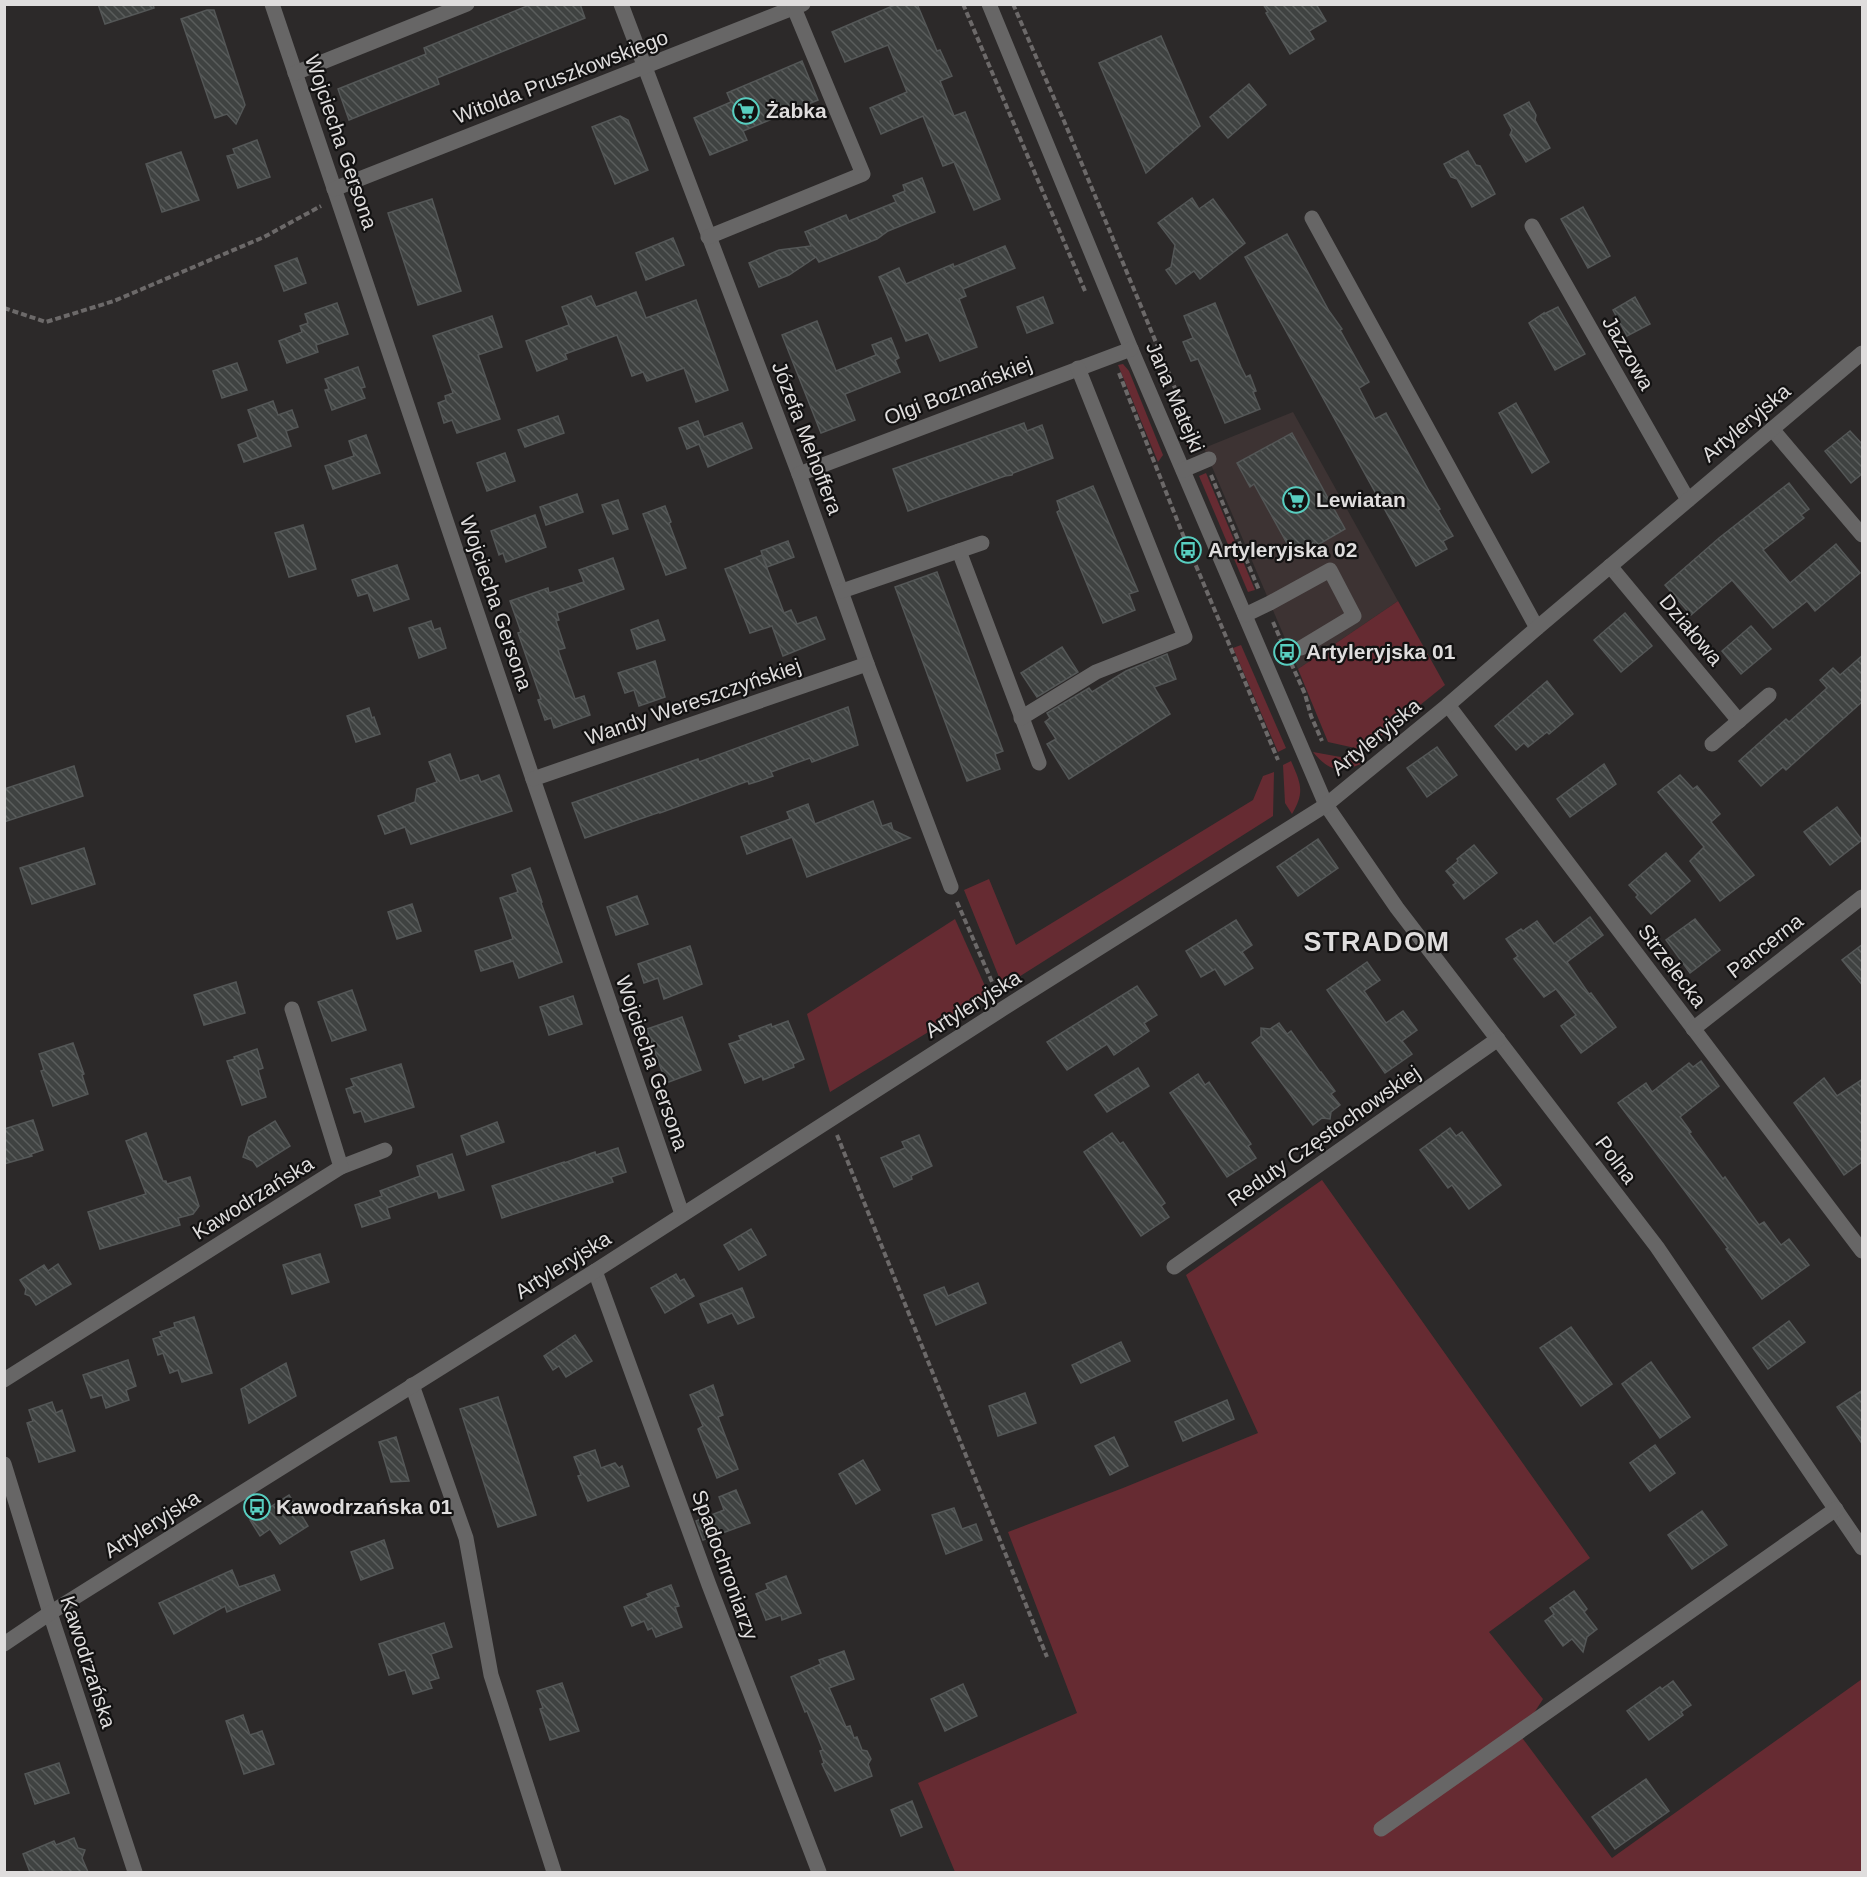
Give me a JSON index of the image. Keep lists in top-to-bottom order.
{
  "streets": {
    "street": [
      "Witolda Pruszkowskiego",
      "Wojciecha Gersona",
      "Jazzowa",
      "Olgi Boznańskiej",
      "Jana Matejki",
      "Artyleryjska",
      "Józefa Mehoffera",
      "Działowa",
      "Wandy Wereszczyńskiej",
      "Pancerna",
      "Strzelecka",
      "Reduty Częstochowskiej",
      "Polna",
      "Kawodrzańska",
      "Spadochroniarzy"
    ]
  },
  "crossings": [
    ["Witolda Pruszkowskiego", "Wojciecha Gersona"],
    ["Witolda Pruszkowskiego", "Józefa Mehoffera"],
    ["Wojciecha Gersona", "Artyleryjska"],
    ["Wojciecha Gersona", "Wandy Wereszczyńskiej"],
    ["Jazzowa", "Artyleryjska"],
    ["Olgi Boznańskiej", "Jana Matejki"],
    ["Olgi Boznańskiej", "Józefa Mehoffera"],
    ["Jana Matejki", "Artyleryjska"],
    ["Jana Matejki", "Polna"],
    ["Artyleryjska", "Działowa"],
    ["Artyleryjska", "Strzelecka"],
    ["Artyleryjska", "Polna"],
    ["Artyleryjska", "Kawodrzańska"],
    ["Artyleryjska", "Spadochroniarzy"],
    ["Józefa Mehoffera", "Wandy Wereszczyńskiej"],
    ["Pancerna", "Strzelecka"],
    ["Reduty Częstochowskiej", "Polna"]
  ],
  "districts": ["STRADOM"],
  "places": {
    "supermarket": ["Żabka", "Lewiatan"],
    "bus stop": ["Artyleryjska 02", "Artyleryjska 01", "Kawodrzańska 01"]
  }
}
